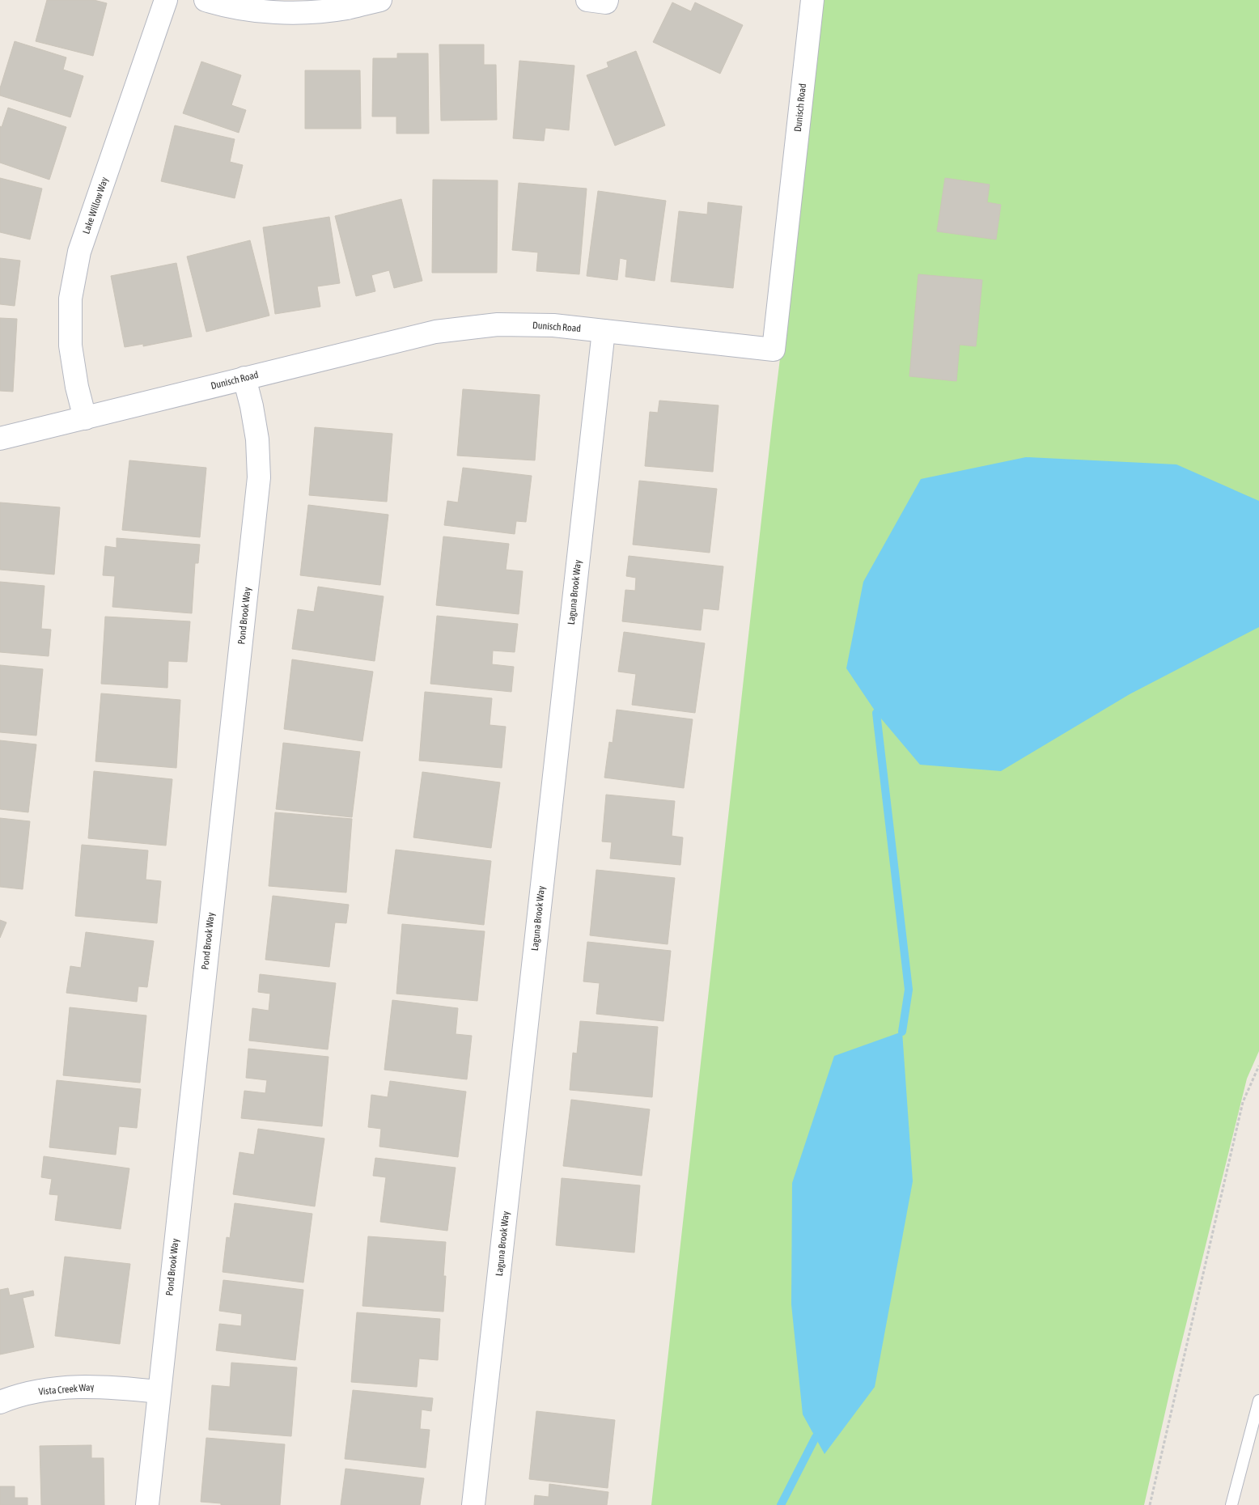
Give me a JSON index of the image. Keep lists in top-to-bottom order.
{
  "streets": {
    "street": [
      "Dunisch Road",
      "Lake Willow Way",
      "Laguna Brook Way",
      "Pond Brook Way",
      "Vista Creek Way"
    ]
  },
  "crossings": [
    ["Dunisch Road", "Lake Willow Way"],
    ["Dunisch Road", "Laguna Brook Way"],
    ["Dunisch Road", "Pond Brook Way"],
    ["Pond Brook Way", "Vista Creek Way"]
  ]
}
